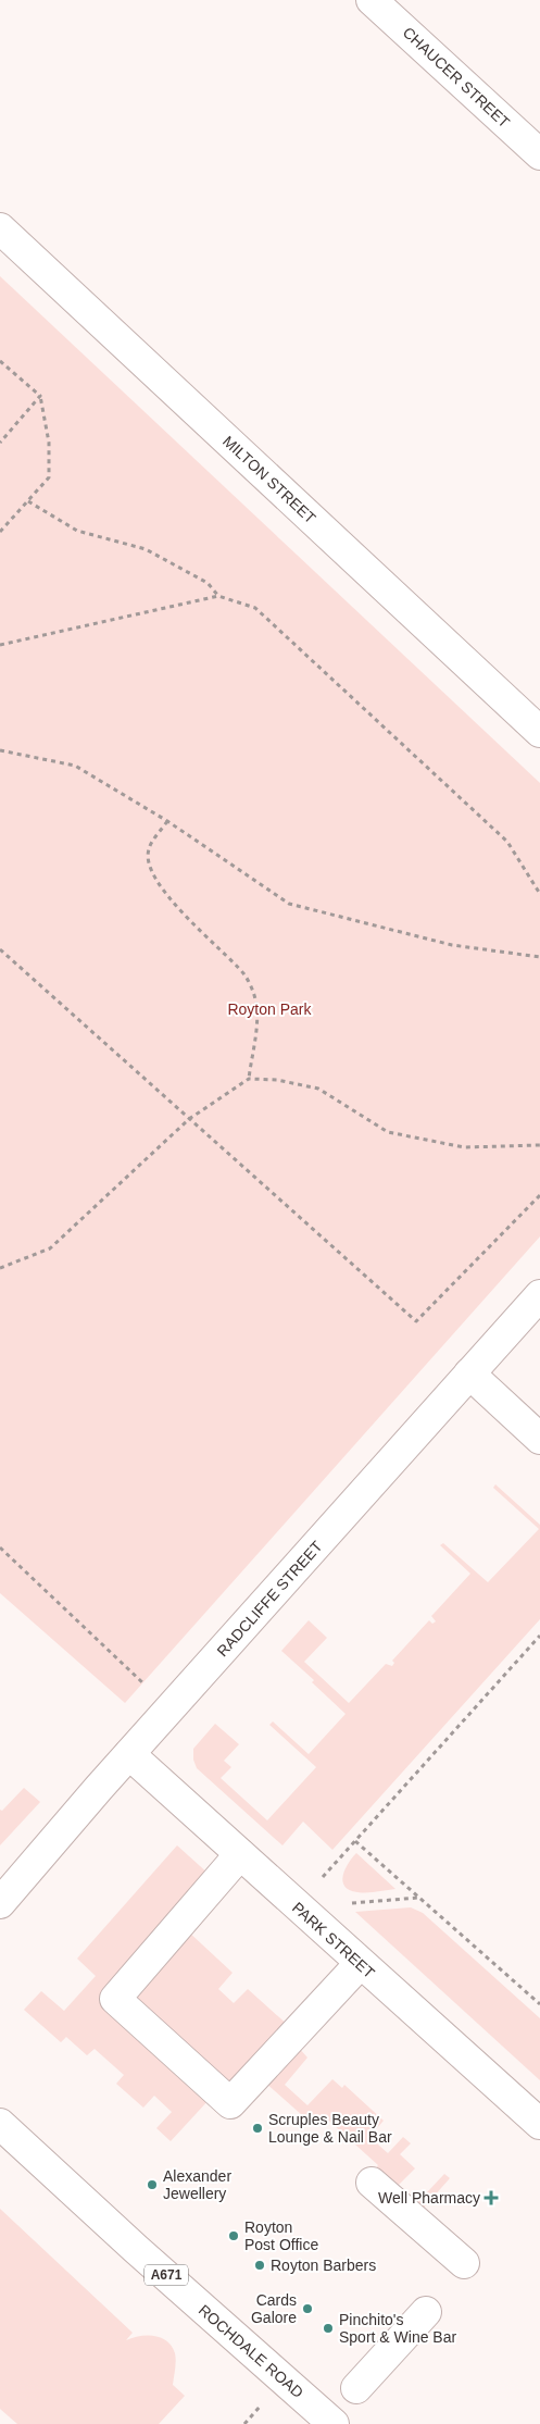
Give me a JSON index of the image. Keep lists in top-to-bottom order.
{
  "streets": {
    "street": [
      "CHAUCER STREET",
      "MILTON STREET",
      "RADCLIFFE STREET",
      "PARK STREET",
      "A671",
      "ROCHDALE ROAD"
    ]
  },
  "crossings": [
    ["RADCLIFFE STREET", "PARK STREET"]
  ],
  "parks": ["Royton Park"],
  "places": {
    "other": [
      "Scruples Beauty Lounge & Nail Bar",
      "Alexander Jewellery",
      "Royton Post Office",
      "Royton Barbers",
      "Cards Galore",
      "Pinchito's Sport & Wine Bar"
    ],
    "health": ["Well Pharmacy"]
  }
}
